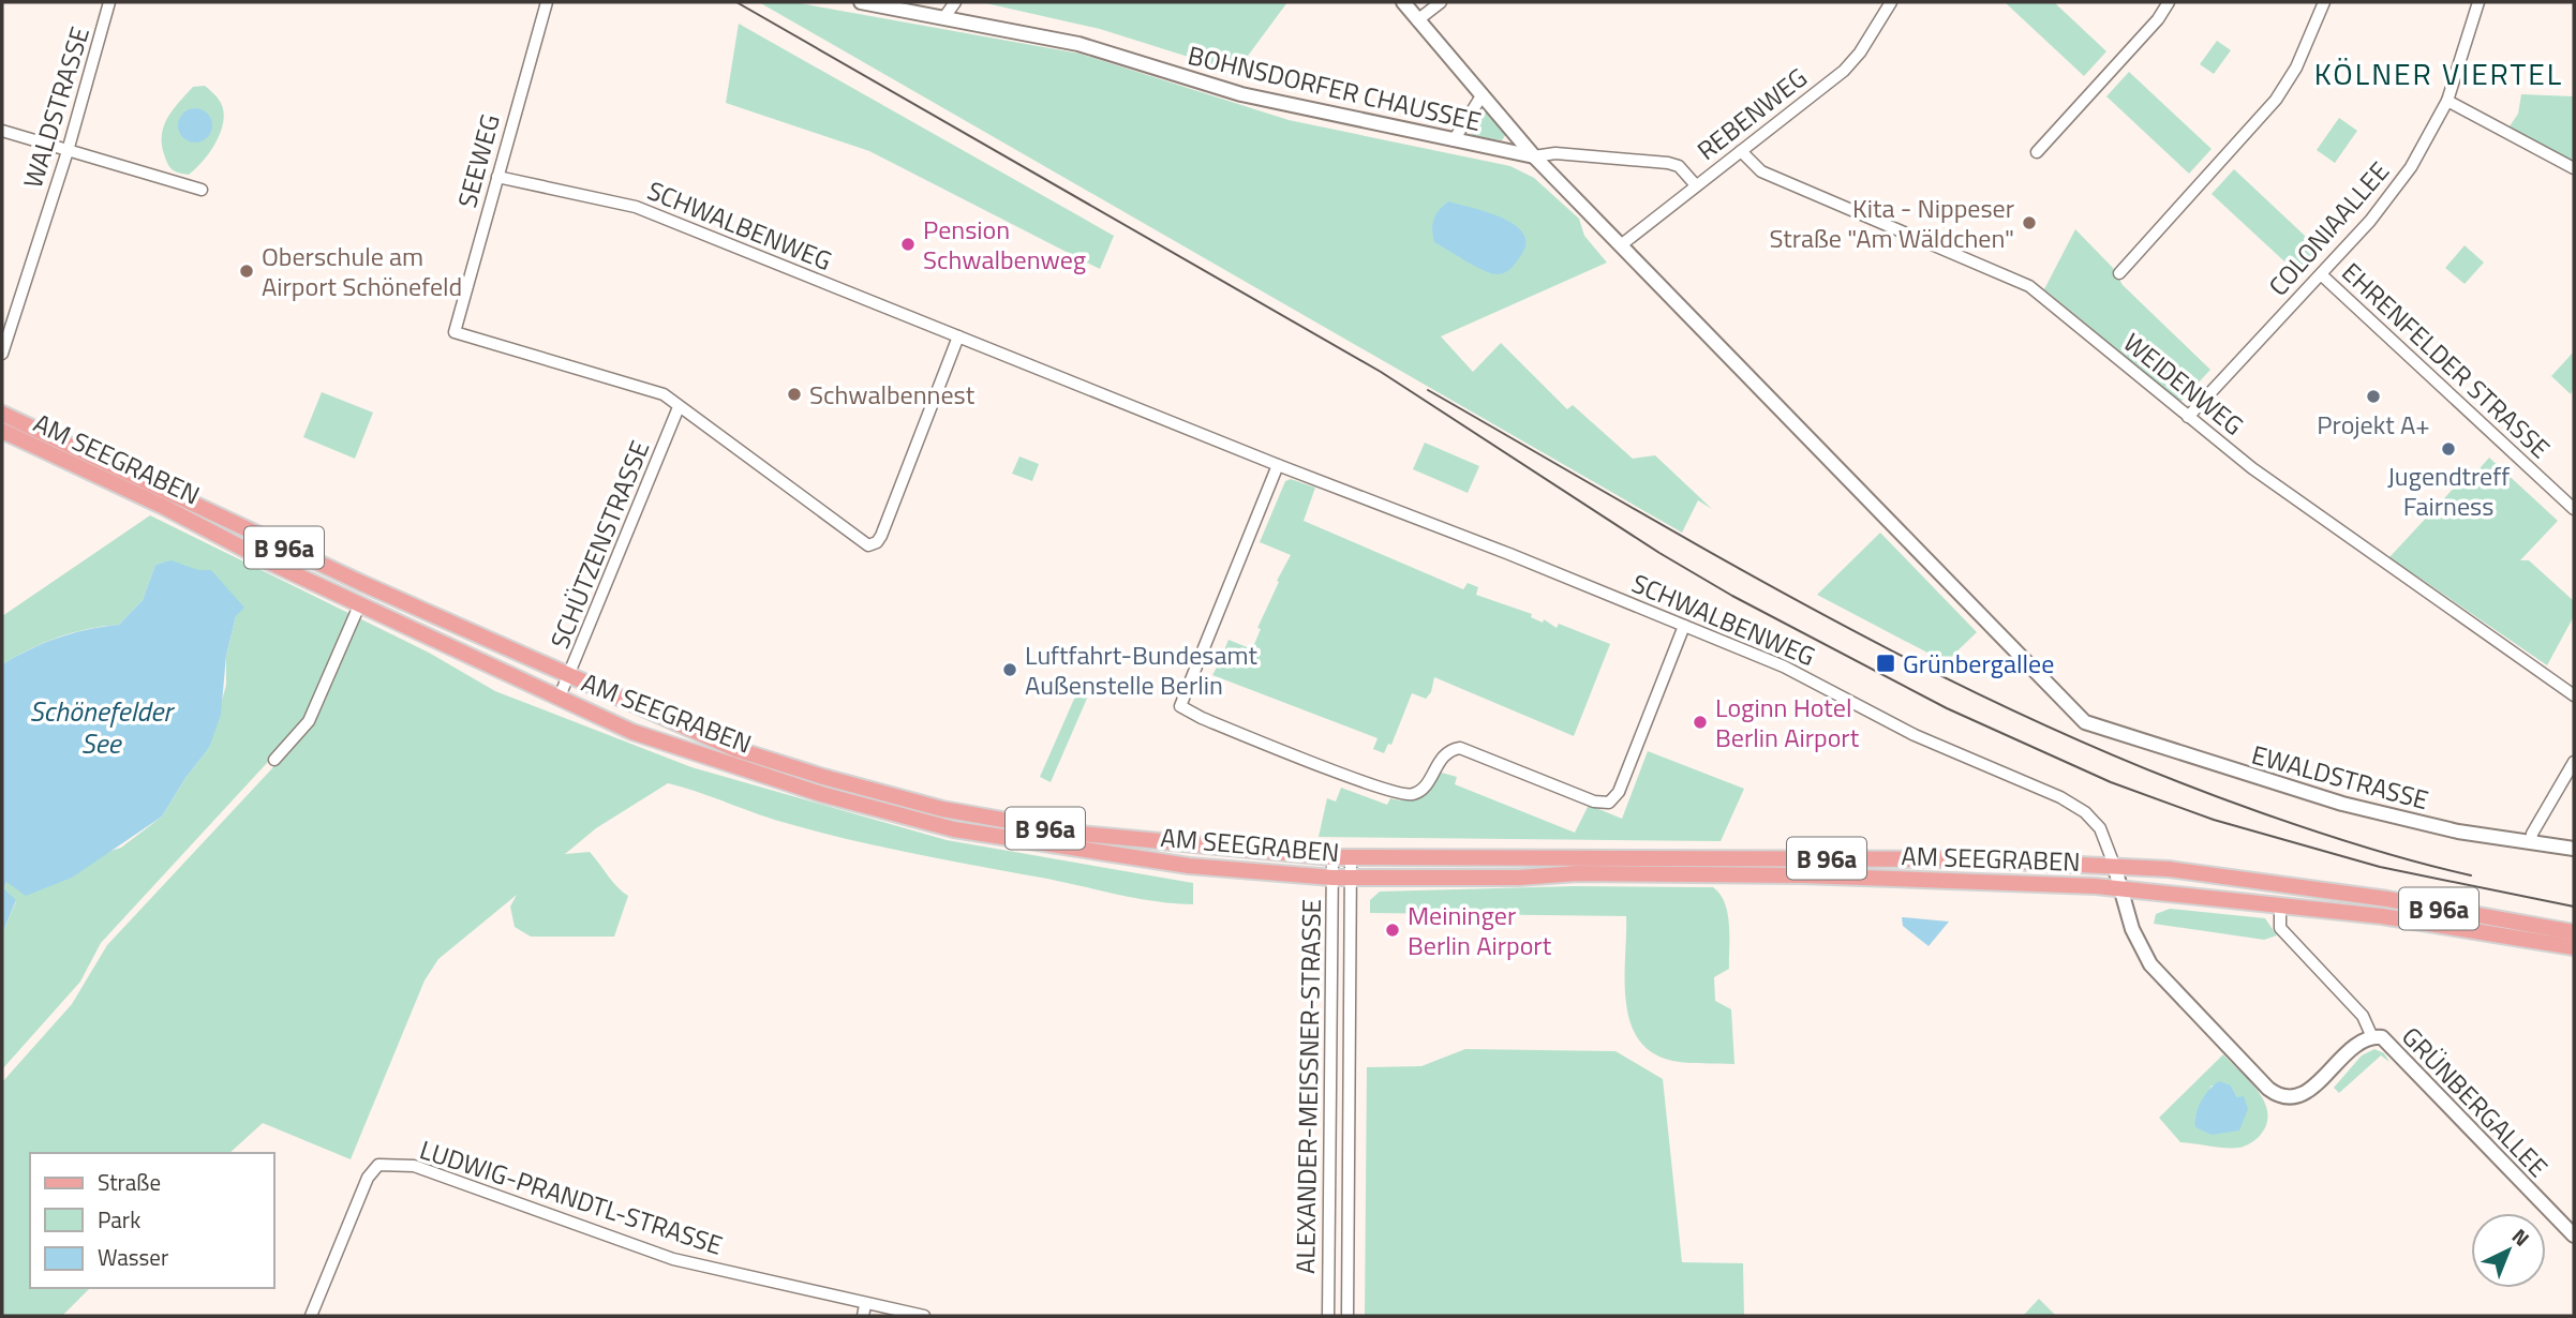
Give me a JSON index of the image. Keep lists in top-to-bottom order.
{
  "streets": {
    "main road": ["AM SEEGRABEN", "B 96a"],
    "street": [
      "BOHNSDORFER CHAUSSEE",
      "WALDSTRASSE",
      "REBENWEG",
      "SEEWEG",
      "SCHWALBENWEG",
      "COLONIAALLEE",
      "EHRENFELDER STRASSE",
      "WEIDENWEG",
      "SCHÜTZENSTRASSE",
      "EWALDSTRASSE",
      "ALEXANDER-MEISSNER-STRASSE",
      "GRÜNBERGALLEE",
      "LUDWIG-PRANDTL-STRASSE"
    ]
  },
  "crossings": [
    ["REBENWEG", "WEIDENWEG"],
    ["REBENWEG", "EWALDSTRASSE"],
    ["SEEWEG", "SCHWALBENWEG"],
    ["SEEWEG", "SCHÜTZENSTRASSE"],
    ["SCHWALBENWEG", "AM SEEGRABEN"],
    ["SCHWALBENWEG", "GRÜNBERGALLEE"],
    ["COLONIAALLEE", "EHRENFELDER STRASSE"],
    ["COLONIAALLEE", "WEIDENWEG"],
    ["AM SEEGRABEN", "SCHÜTZENSTRASSE"],
    ["AM SEEGRABEN", "ALEXANDER-MEISSNER-STRASSE"],
    ["AM SEEGRABEN", "GRÜNBERGALLEE"]
  ],
  "districts": ["KÖLNER VIERTEL"],
  "water": ["Schönefelder See"],
  "places": {
    "other": [
      "Kita - Nippeser Straße \"Am Wäldchen\"",
      "Pension Schwalbenweg",
      "Oberschule am Airport Schönefeld",
      "Schwalbennest",
      "Projekt A+",
      "Jugendtreff Fairness",
      "Luftfahrt-Bundesamt Außenstelle Berlin",
      "Loginn Hotel Berlin Airport",
      "Meininger Berlin Airport"
    ],
    "transit": ["Grünbergallee"]
  },
  "legend": ["Straße", "Park", "Wasser"],
  "north": "top right"
}
